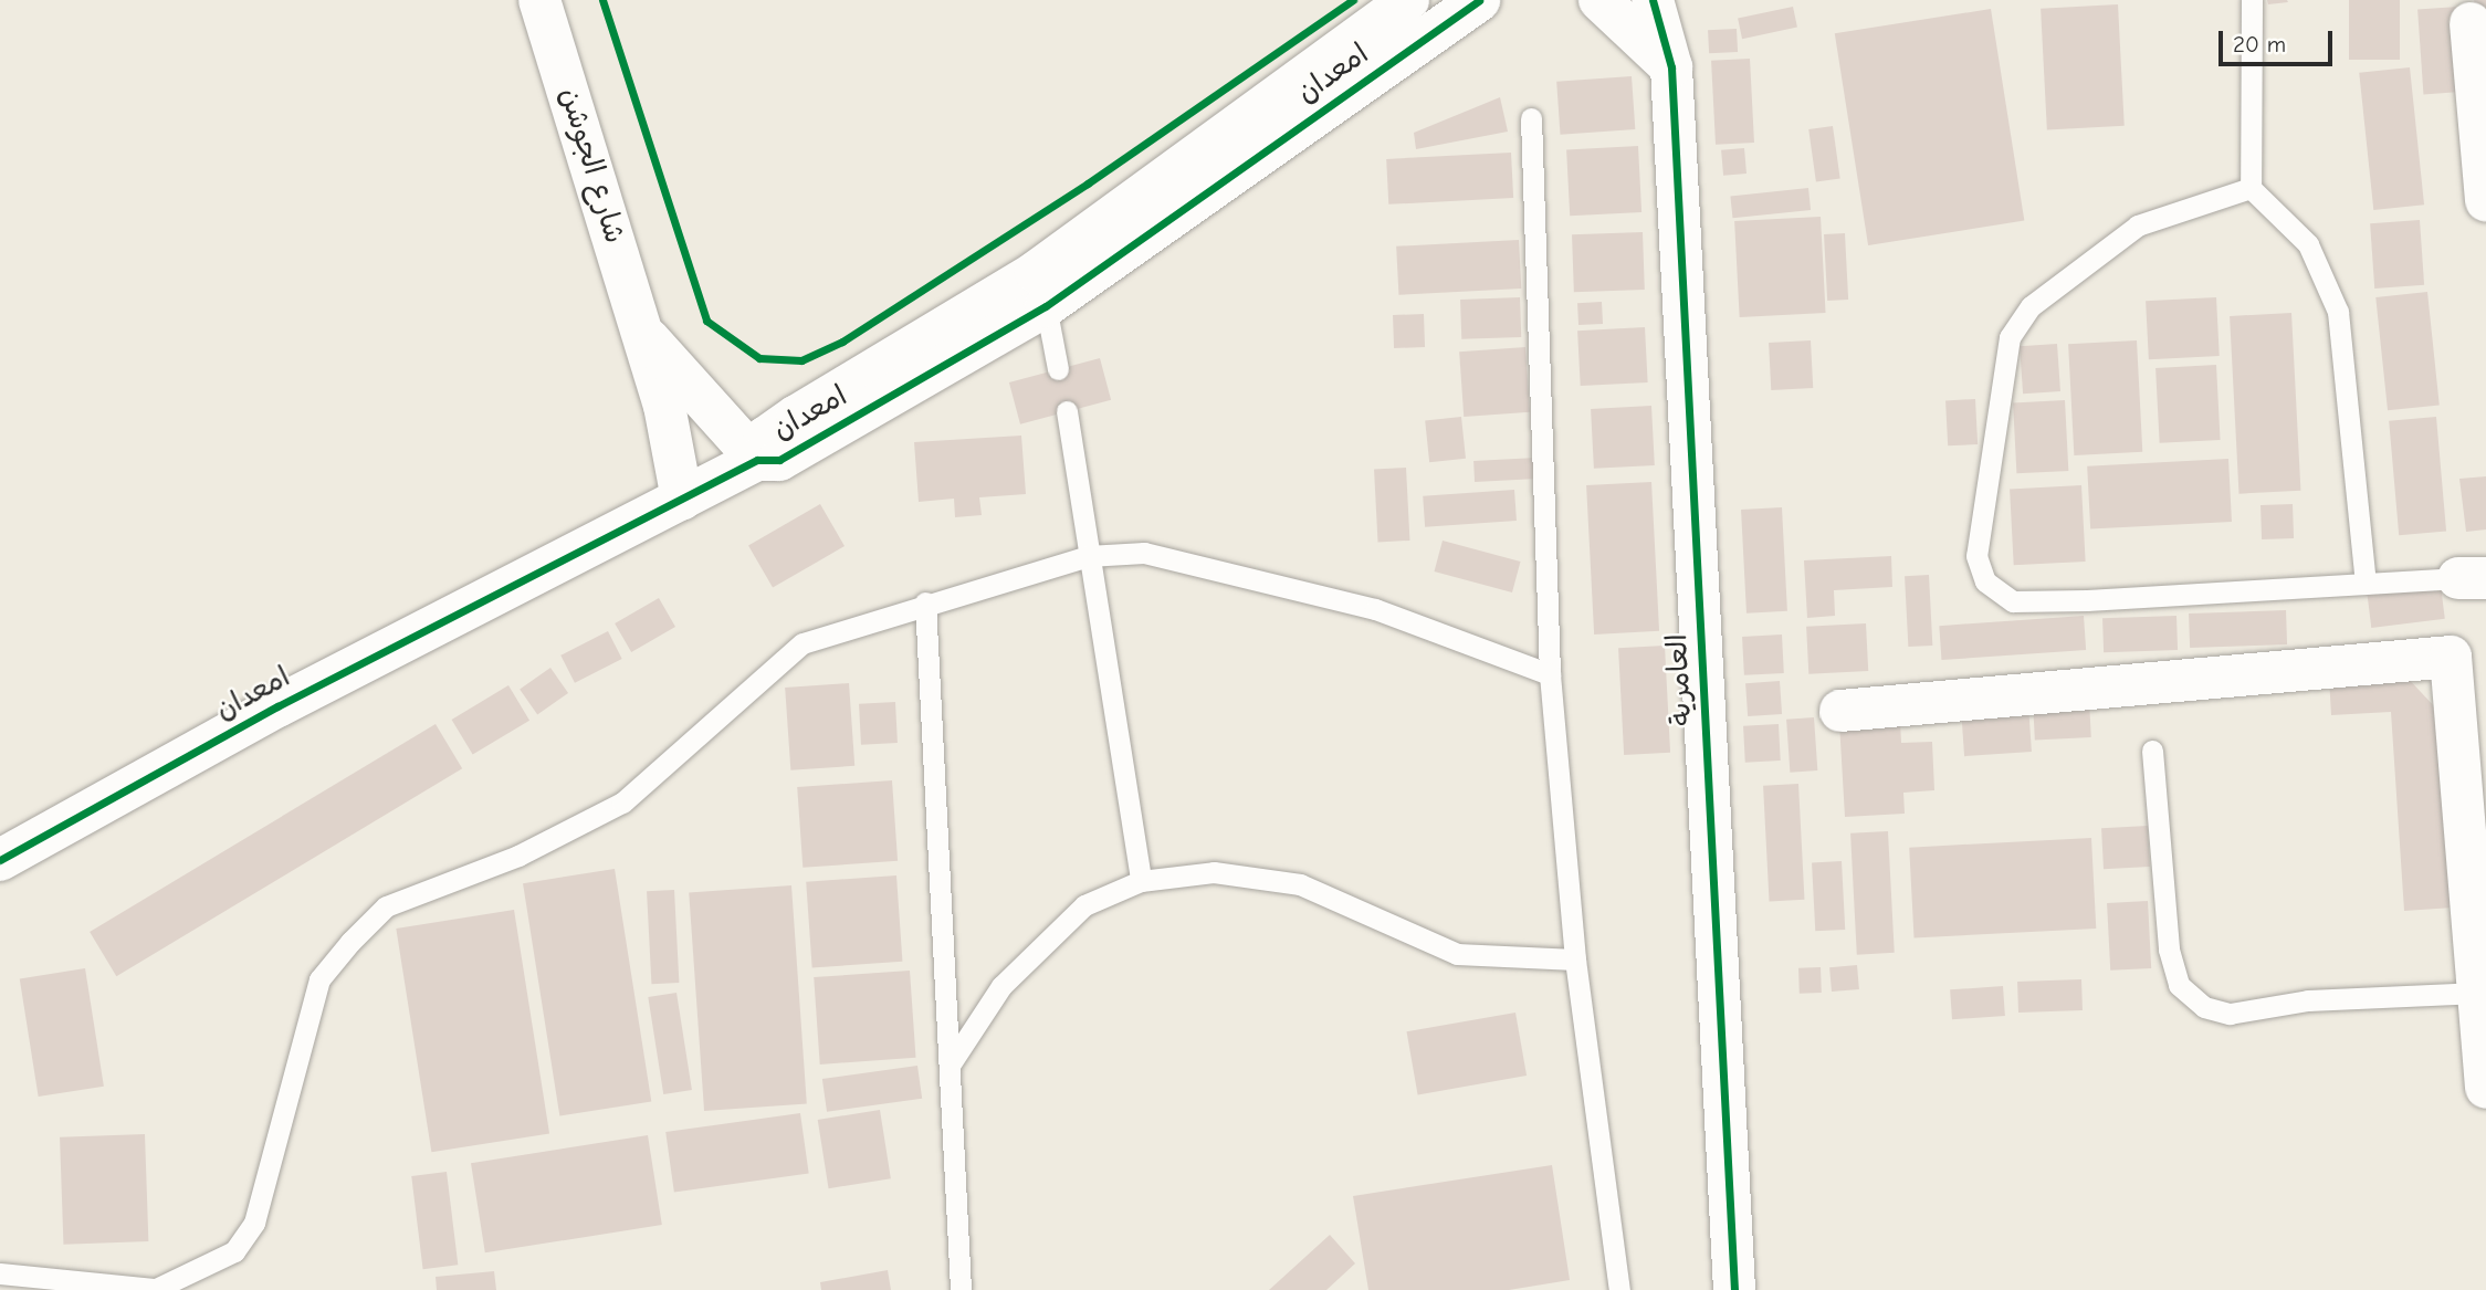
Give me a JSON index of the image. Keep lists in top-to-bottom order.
{
  "streets": {
    "street": ["امعدان", "شارع الجوشن", "العامرية"]
  },
  "crossings": [
    ["امعدان", "شارع الجوشن"]
  ],
  "scale_bar": "20 m"
}
